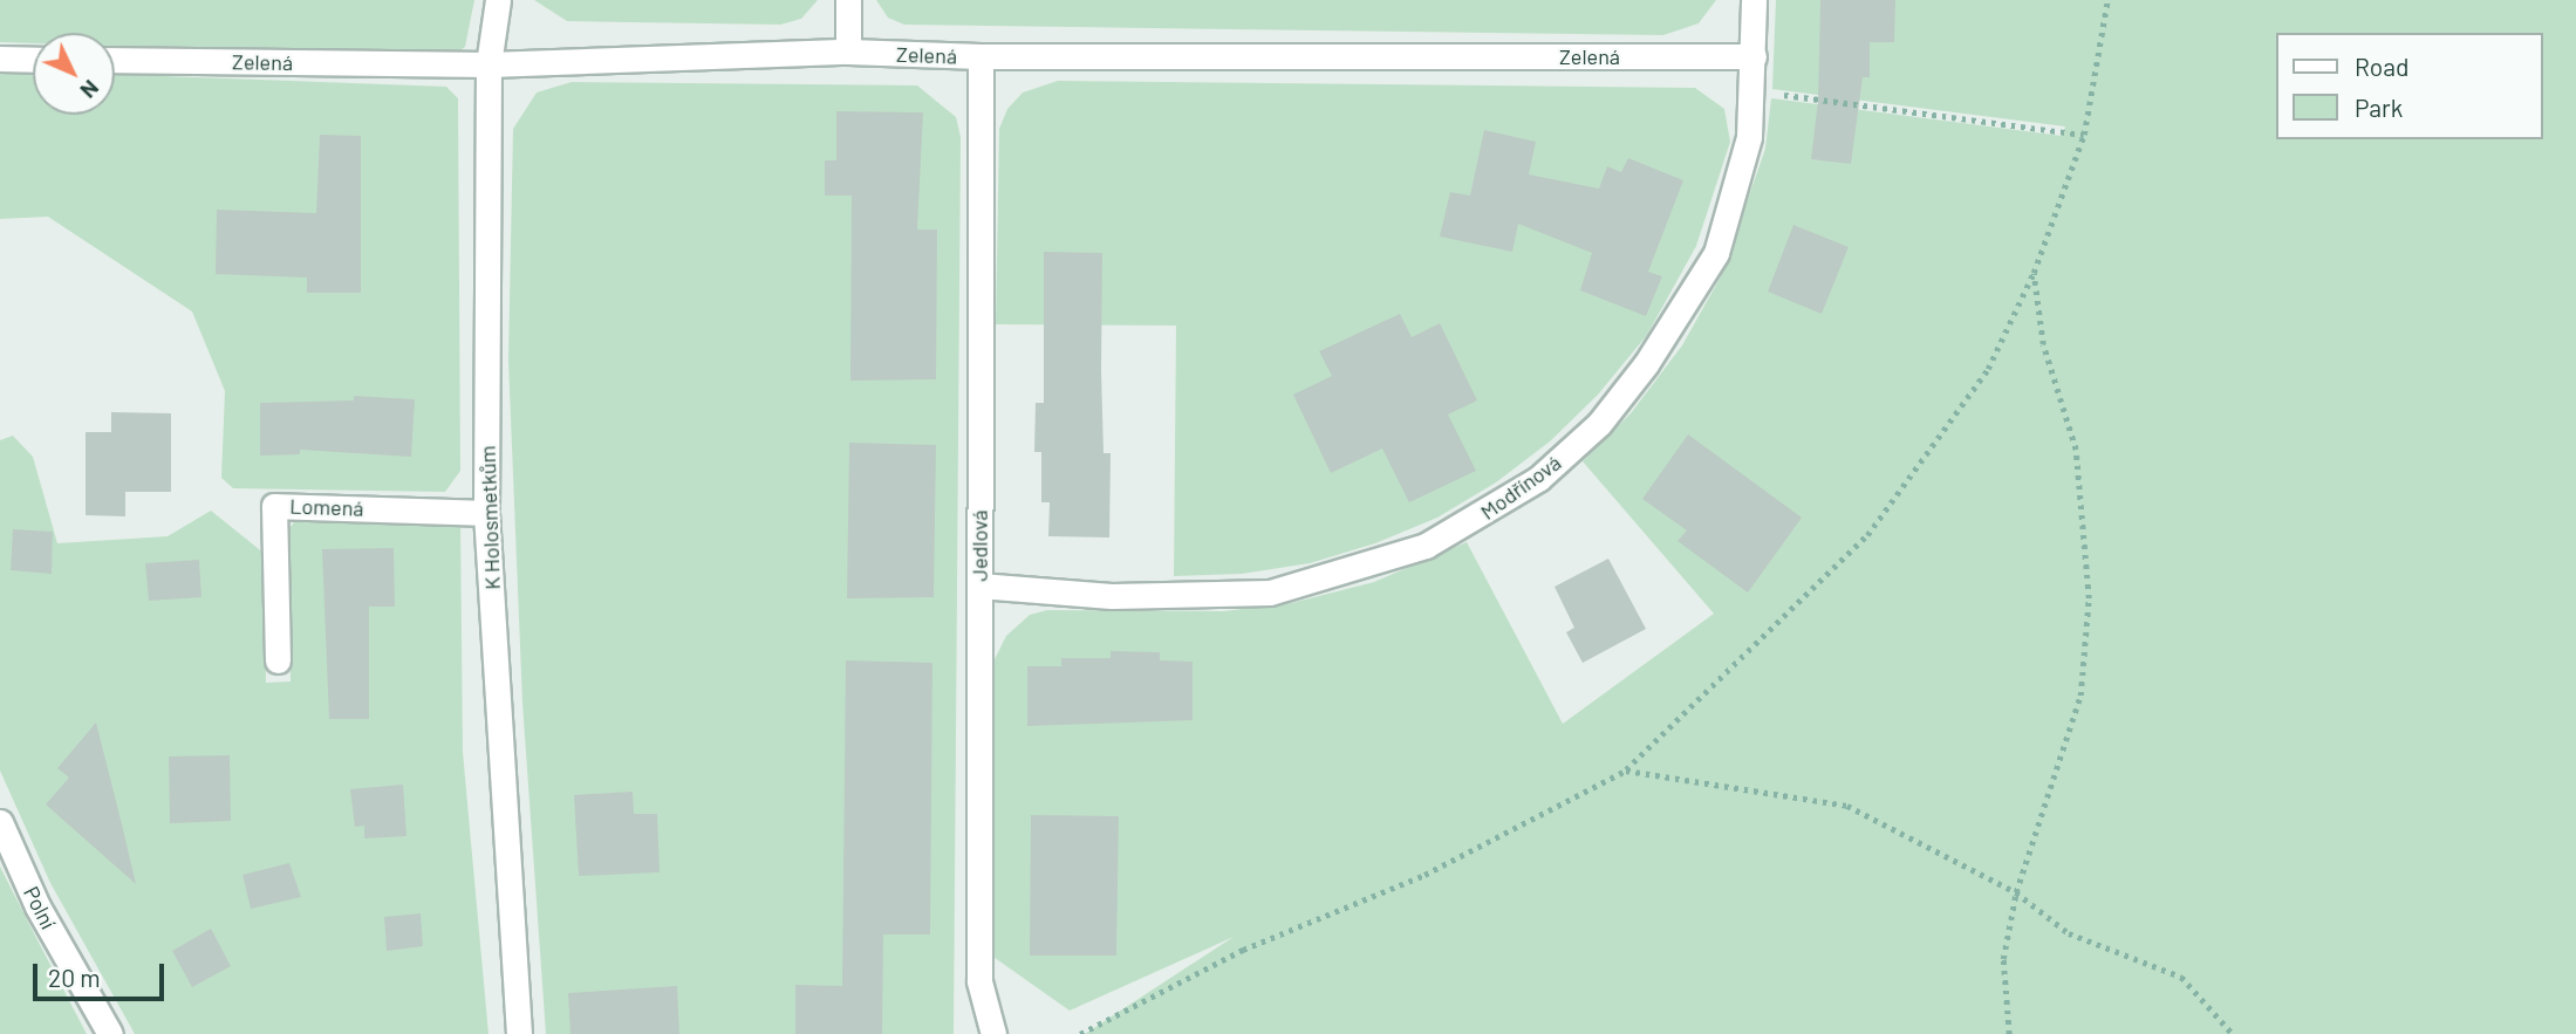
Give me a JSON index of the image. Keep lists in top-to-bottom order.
{
  "streets": {
    "street": [
      "Zelená",
      "Modřínová",
      "Lomená",
      "K Holosmetkům",
      "Jedlová",
      "Polní"
    ]
  },
  "crossings": [
    ["Zelená", "Modřínová"],
    ["Zelená", "K Holosmetkům"],
    ["Zelená", "Jedlová"],
    ["Modřínová", "Jedlová"],
    ["Lomená", "K Holosmetkům"]
  ],
  "legend": ["Road", "Park"],
  "scale_bar": "20 m",
  "north": "bottom right"
}
